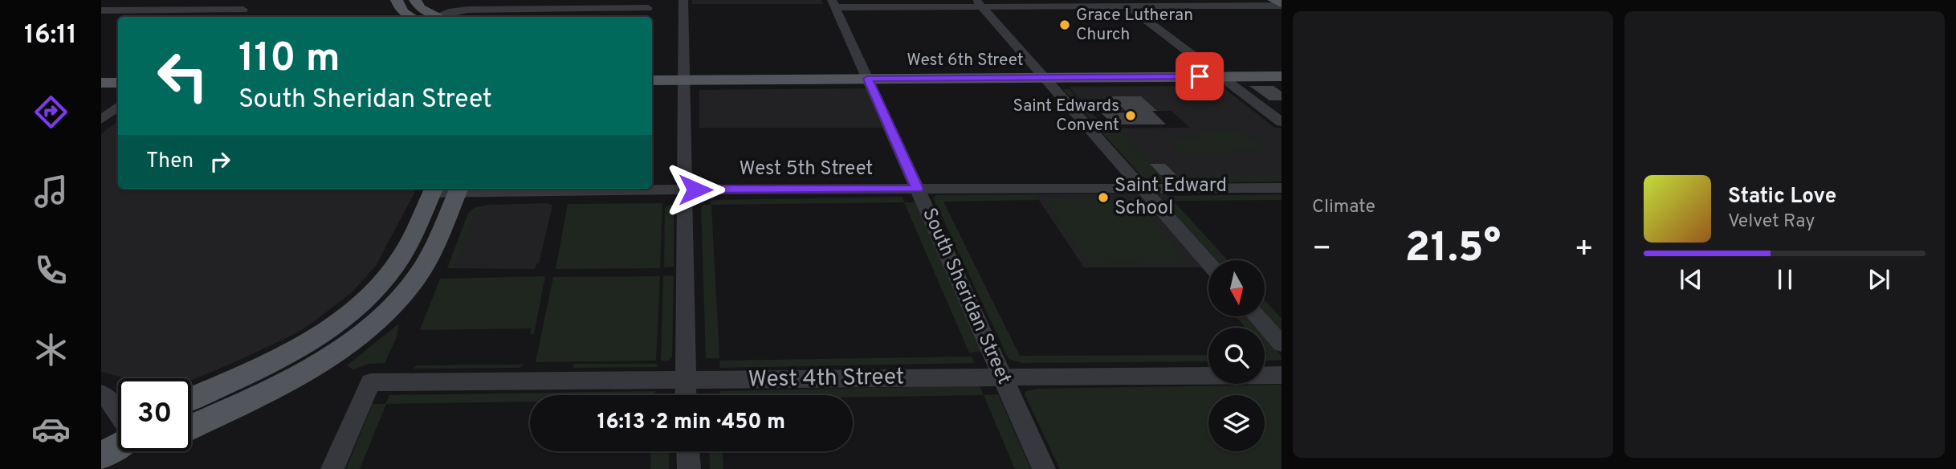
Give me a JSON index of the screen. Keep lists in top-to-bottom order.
{
  "streets": {
    "main road": ["West 6th Street"],
    "street": ["West 5th Street", "South Sheridan Street", "West 4th Street"]
  },
  "crossings": [
    ["West 6th Street", "South Sheridan Street"],
    ["West 5th Street", "South Sheridan Street"],
    ["South Sheridan Street", "West 4th Street"]
  ],
  "places": ["Grace Lutheran Church", "Saint Edwards Convent", "Saint Edward School"],
  "north": "bottom",
  "page": {
    "tabs": "16:11",
    "tile": "Climate",
    "turn": ["110 m", "South Sheridan Street"],
    "then": "Then",
    "song": ["Static Love", "Velvet Ray"],
    "heat": ["−", "21.5°", "+"],
    "limit": "30",
    "trip": "16:13 · 2 min · 450 m"
  }
}
